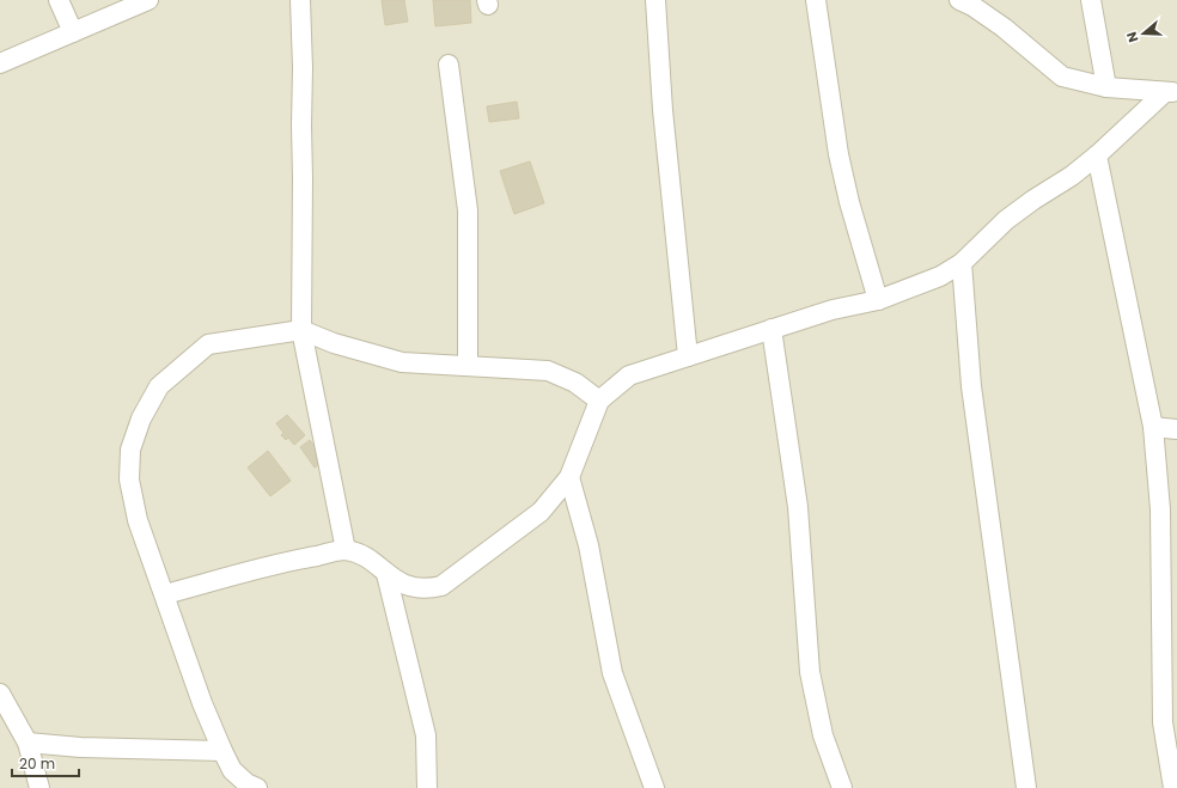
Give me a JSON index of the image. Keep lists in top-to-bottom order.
{
  "scale_bar": "20 m",
  "north": "left"
}
